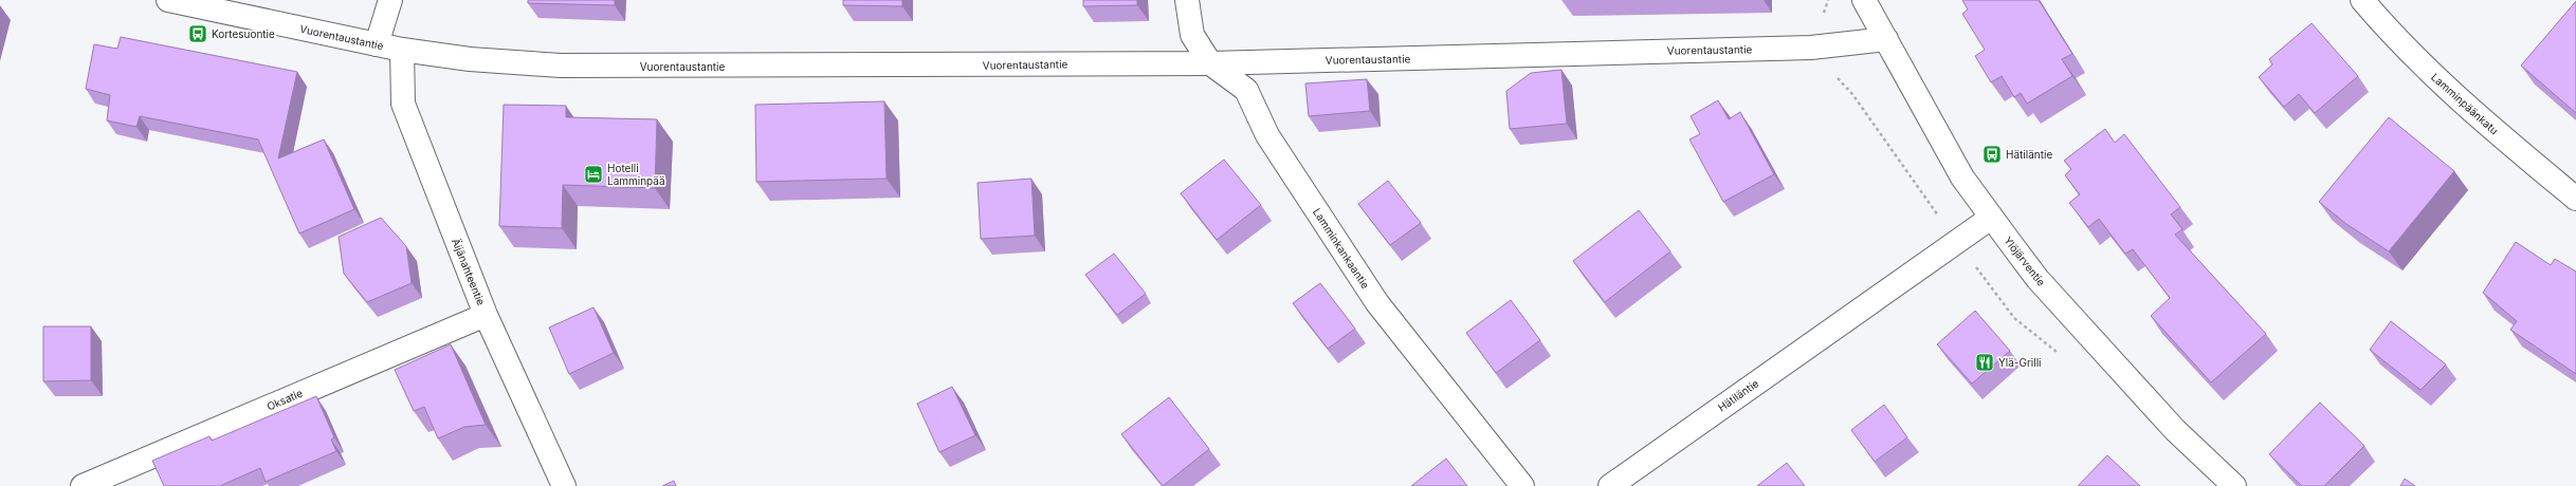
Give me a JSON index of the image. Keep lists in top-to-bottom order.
{
  "streets": {
    "main road": [
      "Vuorentaustantie",
      "Lamminpäänkatu",
      "Lamminkankaantie",
      "Ylöjärventie",
      "Äijänahteentie",
      "Hätiläntie",
      "Oksatie"
    ]
  },
  "crossings": [
    ["Vuorentaustantie", "Lamminkankaantie"],
    ["Vuorentaustantie", "Ylöjärventie"],
    ["Vuorentaustantie", "Äijänahteentie"],
    ["Ylöjärventie", "Hätiläntie"],
    ["Äijänahteentie", "Oksatie"]
  ],
  "places": {
    "bus stop": ["Kortesuontie", "Hätiläntie"],
    "hotel": ["Hotelli Lamminpää"],
    "restaurant": ["Ylä-Grilli"]
  }
}
